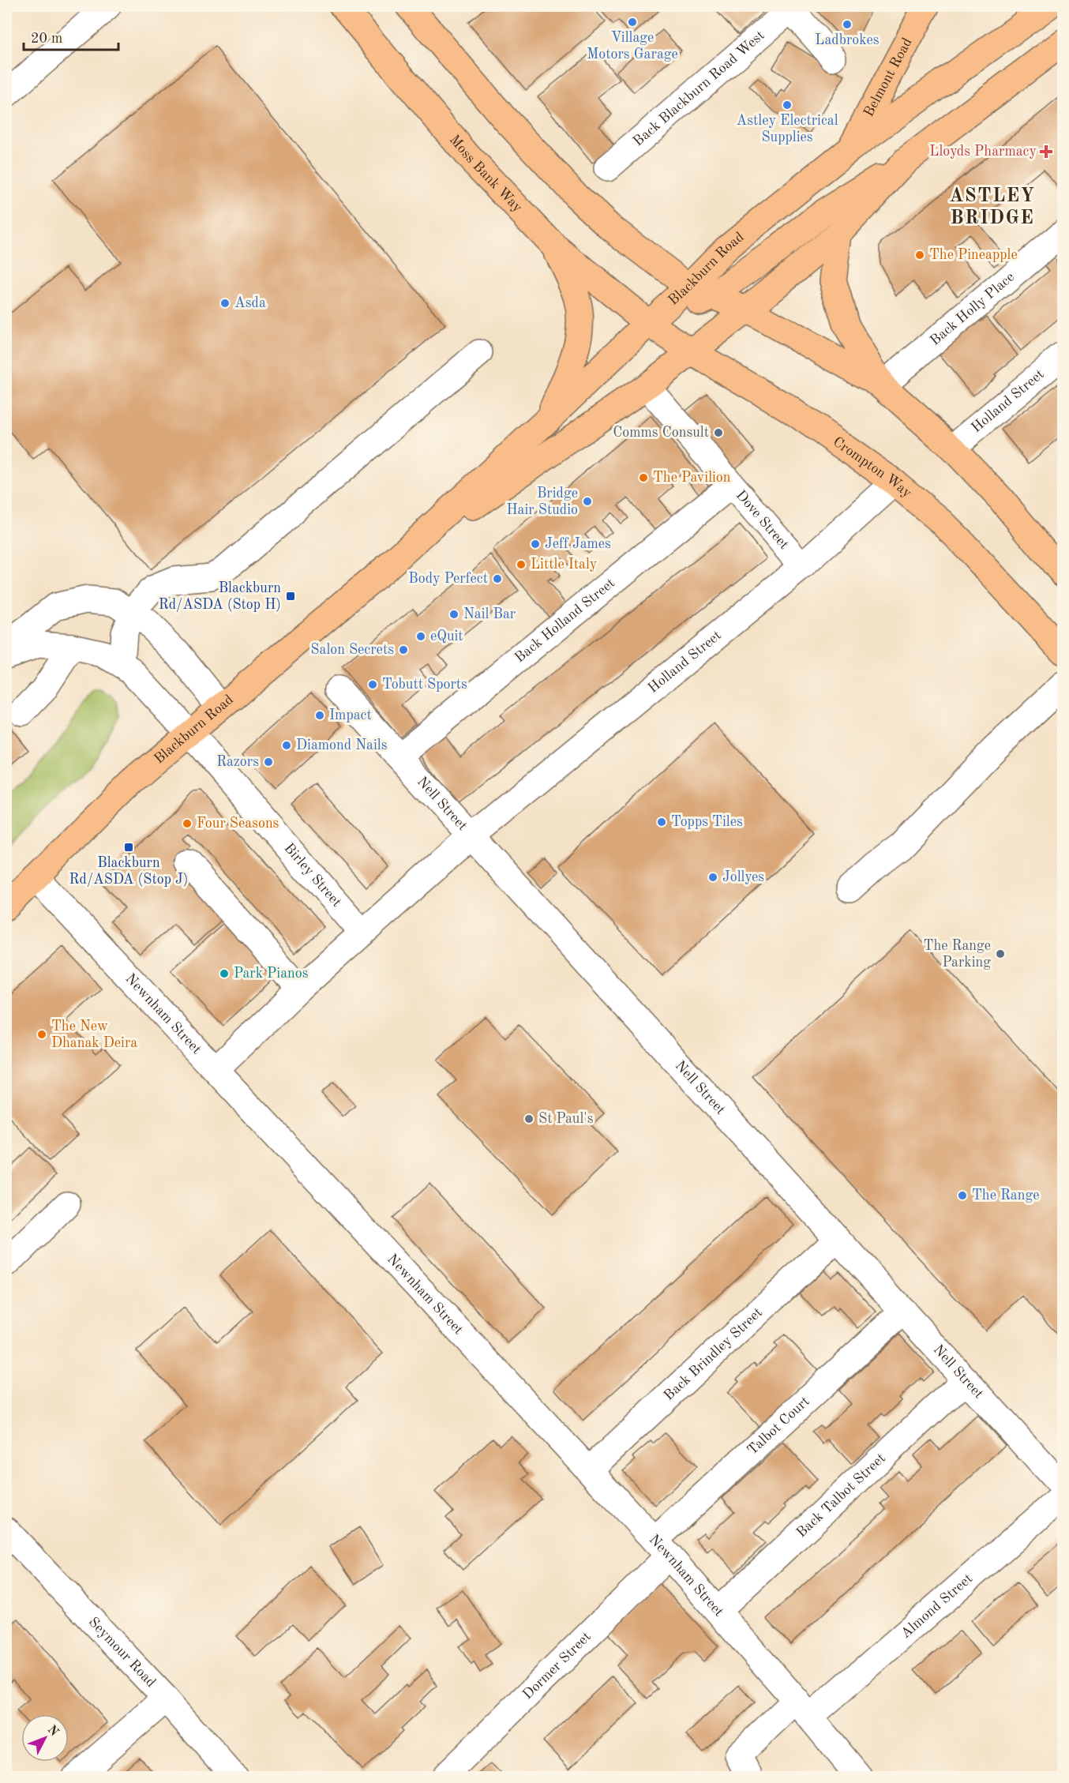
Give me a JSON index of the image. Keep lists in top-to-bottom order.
{
  "streets": {
    "main road": [
      "Belmont Road",
      "Moss Bank Way",
      "Blackburn Road",
      "Crompton Way"
    ],
    "street": [
      "Back Blackburn Road West",
      "Back Holly Place",
      "Holland Street",
      "Dove Street",
      "Back Holland Street",
      "Nell Street",
      "Birley Street",
      "Newnham Street",
      "Back Brindley Street",
      "Talbot Court",
      "Back Talbot Street",
      "Almond Street",
      "Seymour Road",
      "Dormer Street"
    ]
  },
  "crossings": [
    ["Belmont Road", "Blackburn Road"],
    ["Moss Bank Way", "Blackburn Road"],
    ["Moss Bank Way", "Crompton Way"],
    ["Blackburn Road", "Crompton Way"],
    ["Blackburn Road", "Dove Street"],
    ["Blackburn Road", "Birley Street"],
    ["Blackburn Road", "Newnham Street"],
    ["Holland Street", "Crompton Way"],
    ["Holland Street", "Dove Street"],
    ["Holland Street", "Nell Street"],
    ["Holland Street", "Birley Street"],
    ["Holland Street", "Newnham Street"],
    ["Dove Street", "Back Holland Street"],
    ["Back Holland Street", "Nell Street"],
    ["Nell Street", "Back Brindley Street"],
    ["Nell Street", "Talbot Court"],
    ["Nell Street", "Back Talbot Street"],
    ["Newnham Street", "Back Brindley Street"],
    ["Newnham Street", "Talbot Court"],
    ["Newnham Street", "Back Talbot Street"],
    ["Newnham Street", "Almond Street"],
    ["Newnham Street", "Dormer Street"],
    ["Talbot Court", "Dormer Street"]
  ],
  "districts": ["ASTLEY BRIDGE"],
  "places": {
    "other": [
      "Village Motors Garage",
      "Ladbrokes",
      "Astley Electrical Supplies",
      "The Pineapple",
      "Asda",
      "Comms Consult",
      "The Pavilion",
      "Bridge Hair Studio",
      "Jeff James",
      "Little Italy",
      "Body Perfect",
      "Nail Bar",
      "eQuit",
      "Salon Secrets",
      "Tobutt Sports",
      "Impact",
      "Diamond Nails",
      "Razors",
      "Topps Tiles",
      "Four Seasons",
      "Jollyes",
      "The Range Parking",
      "Park Pianos",
      "The New Dhanak Deira",
      "St Paul's",
      "The Range"
    ],
    "health": ["Lloyds Pharmacy"],
    "transit": ["Blackburn Rd/ASDA (Stop H)", "Blackburn Rd/ASDA (Stop J)"]
  },
  "scale_bar": "20 m",
  "north": "top right"
}
